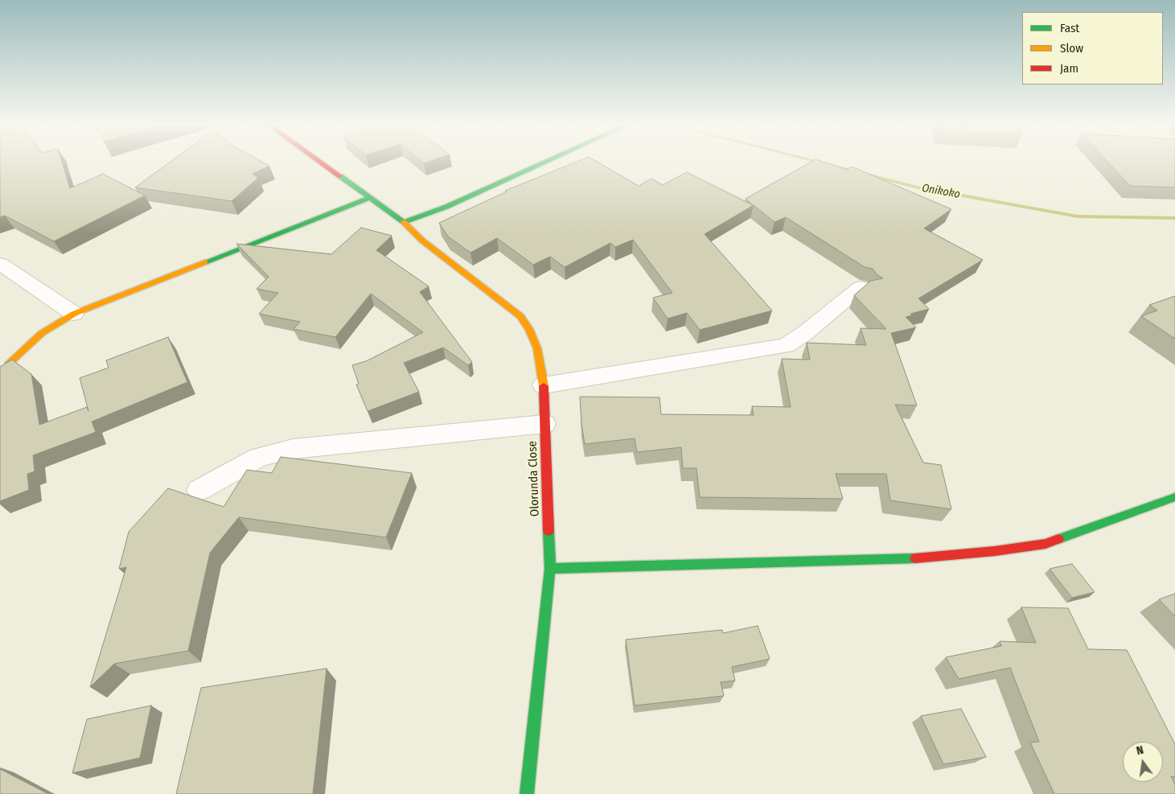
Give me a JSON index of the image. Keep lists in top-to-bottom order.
{
  "streets": {
    "street": ["Olorunda Close"]
  },
  "water": ["Onikoko"],
  "legend": ["Fast", "Slow", "Jam"],
  "north": "top"
}
